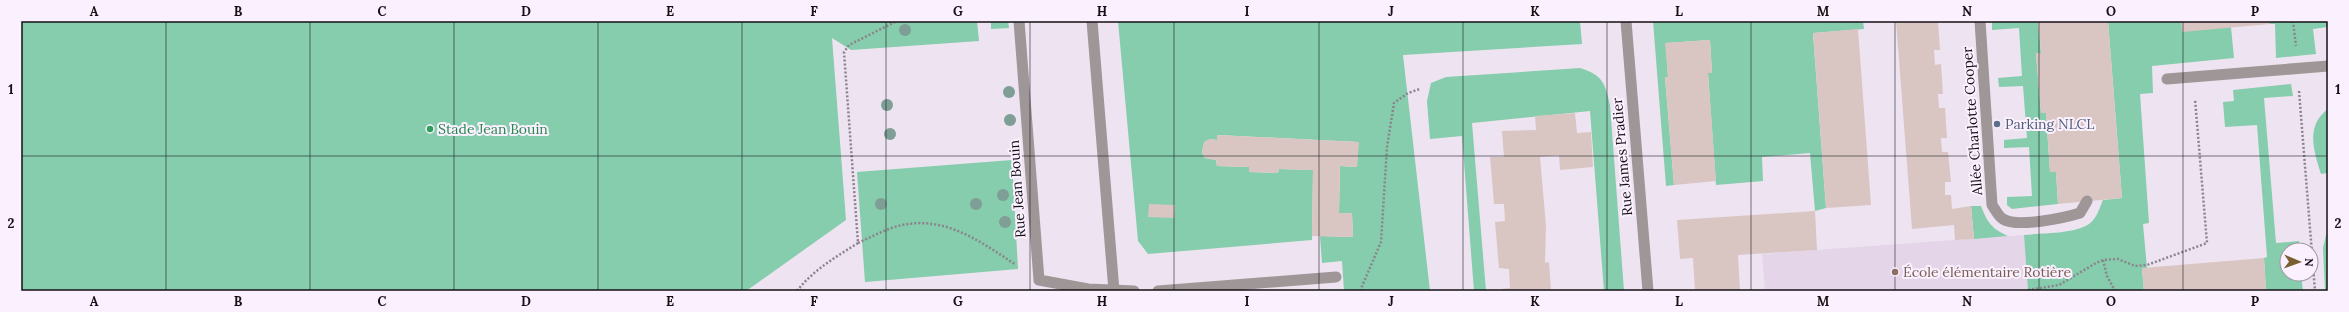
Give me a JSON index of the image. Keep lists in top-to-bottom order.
{
  "streets": {
    "street": ["Allée Charlotte Cooper", "Rue James Pradier", "Rue Jean Bouin"]
  },
  "places": ["Parking NLCL", "Stade Jean Bouin", "École élémentaire Rotière"],
  "north": "right",
  "grid": {
    "columns": [
      "A",
      "B",
      "C",
      "D",
      "E",
      "F",
      "G",
      "H",
      "I",
      "J",
      "K",
      "L",
      "M",
      "N",
      "O",
      "P"
    ],
    "rows": ["1", "2"]
  }
}
